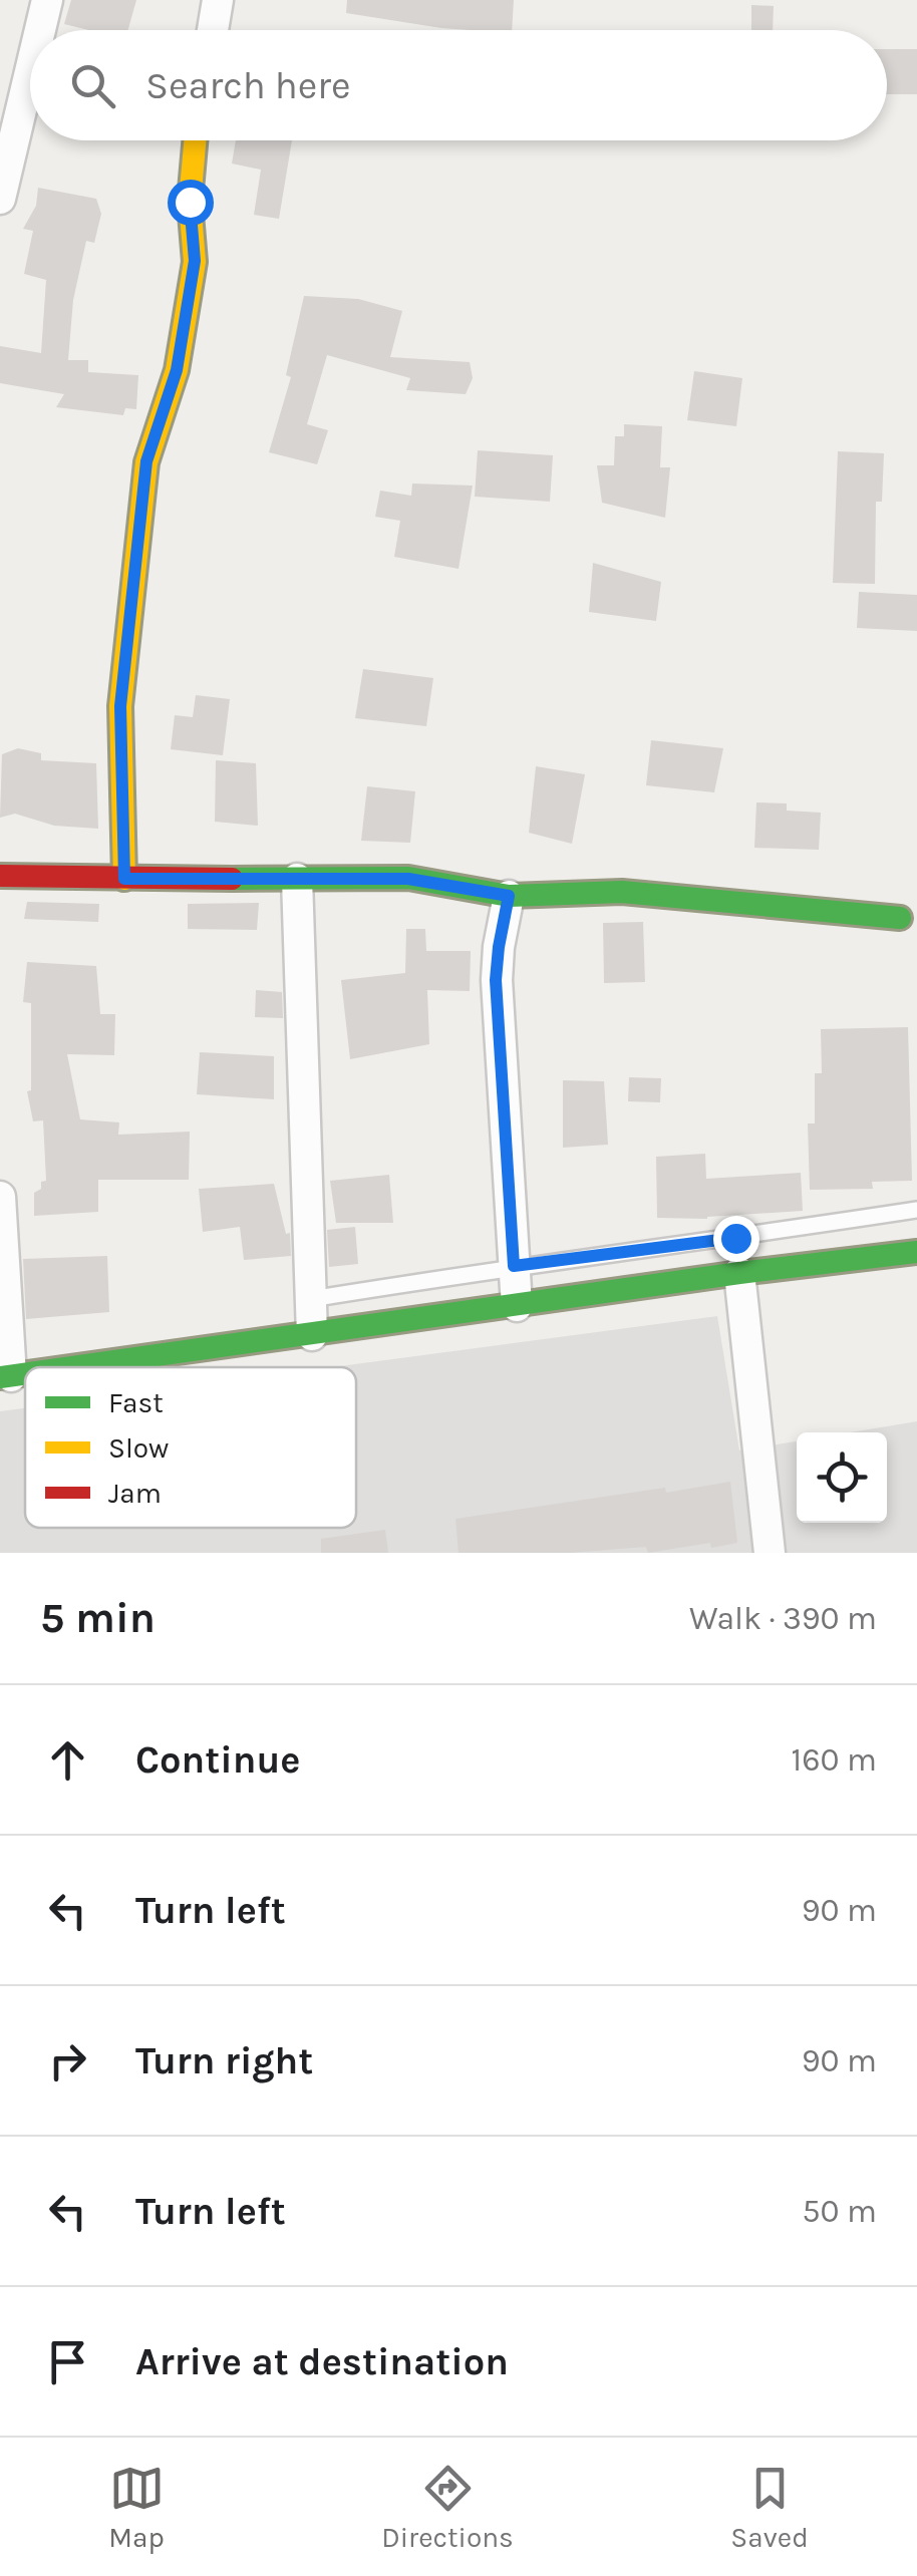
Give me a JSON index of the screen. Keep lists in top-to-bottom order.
{
  "legend": ["Fast", "Slow", "Jam"],
  "page": {
    "search": "Search here",
    "heading": ["5 min", "Walk · 390 m"],
    "list": [
      ["Continue", "160 m"],
      ["Turn left", "90 m"],
      ["Turn right", "90 m"],
      ["Turn left", "50 m"],
      "Arrive at destination"
    ],
    "nav": ["Map", "Directions", "Saved"]
  }
}
